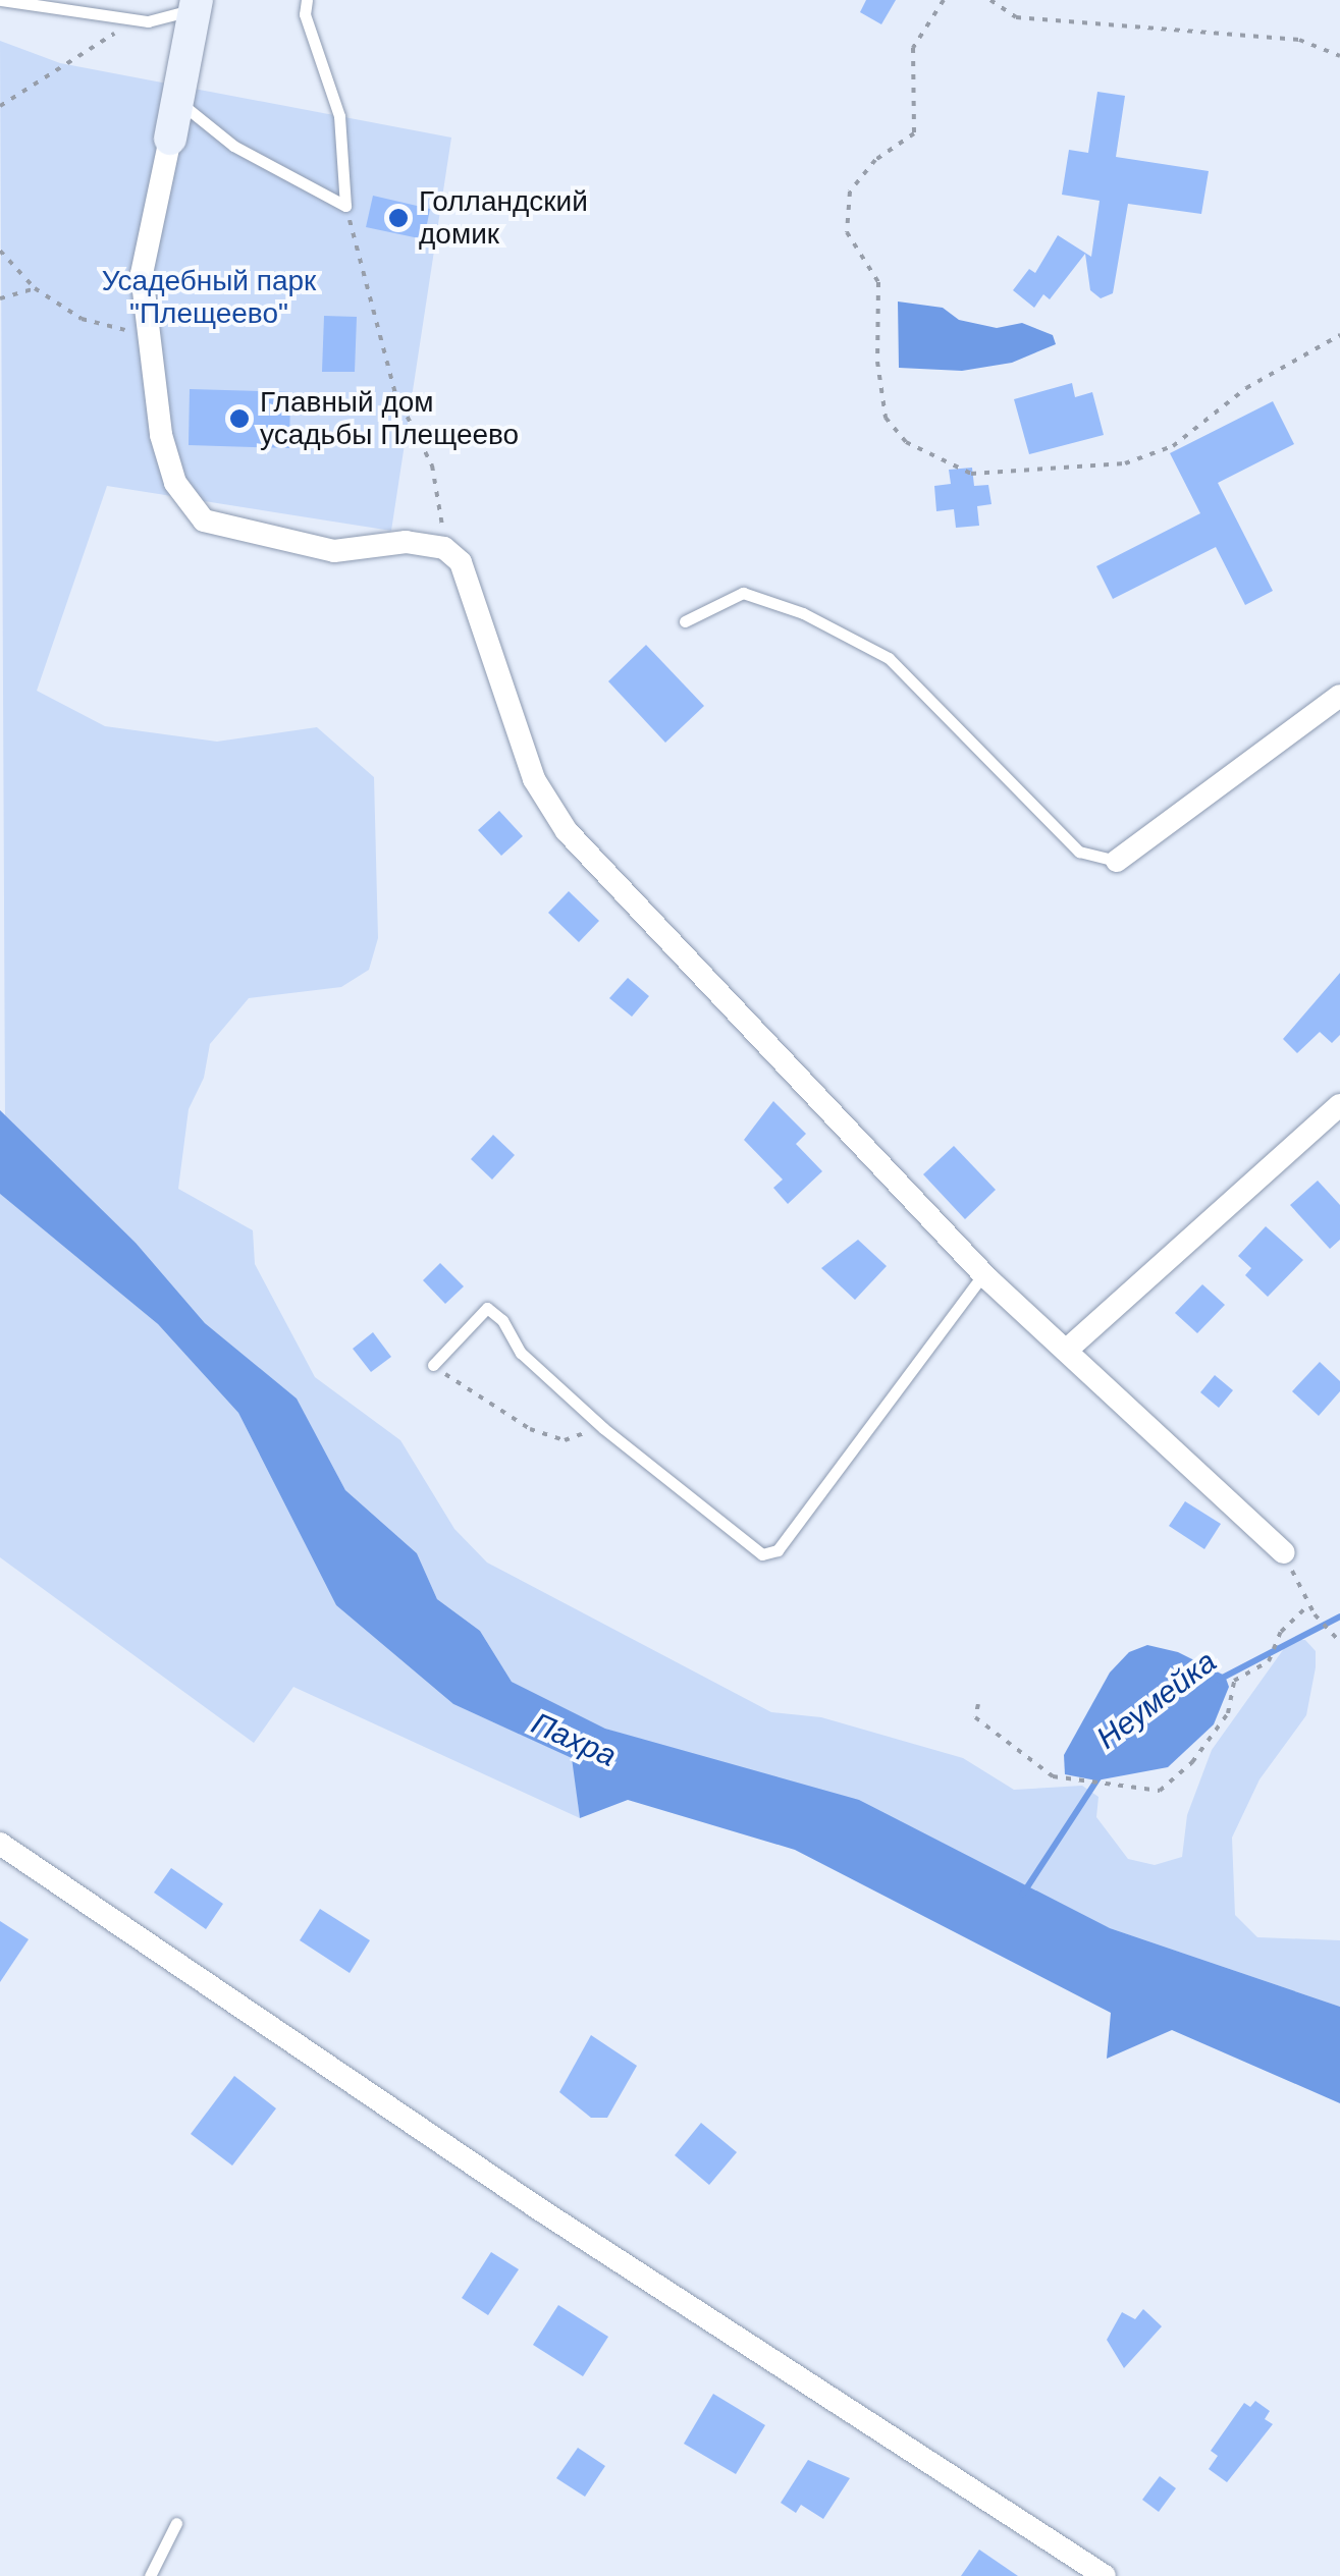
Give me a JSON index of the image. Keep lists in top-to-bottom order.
{
  "water": ["Неумейка", "Пахра"],
  "parks": ["Усадебный парк \"Плещеево\""],
  "places": ["Голландский домик", "Главный дом усадьбы Плещеево"]
}
